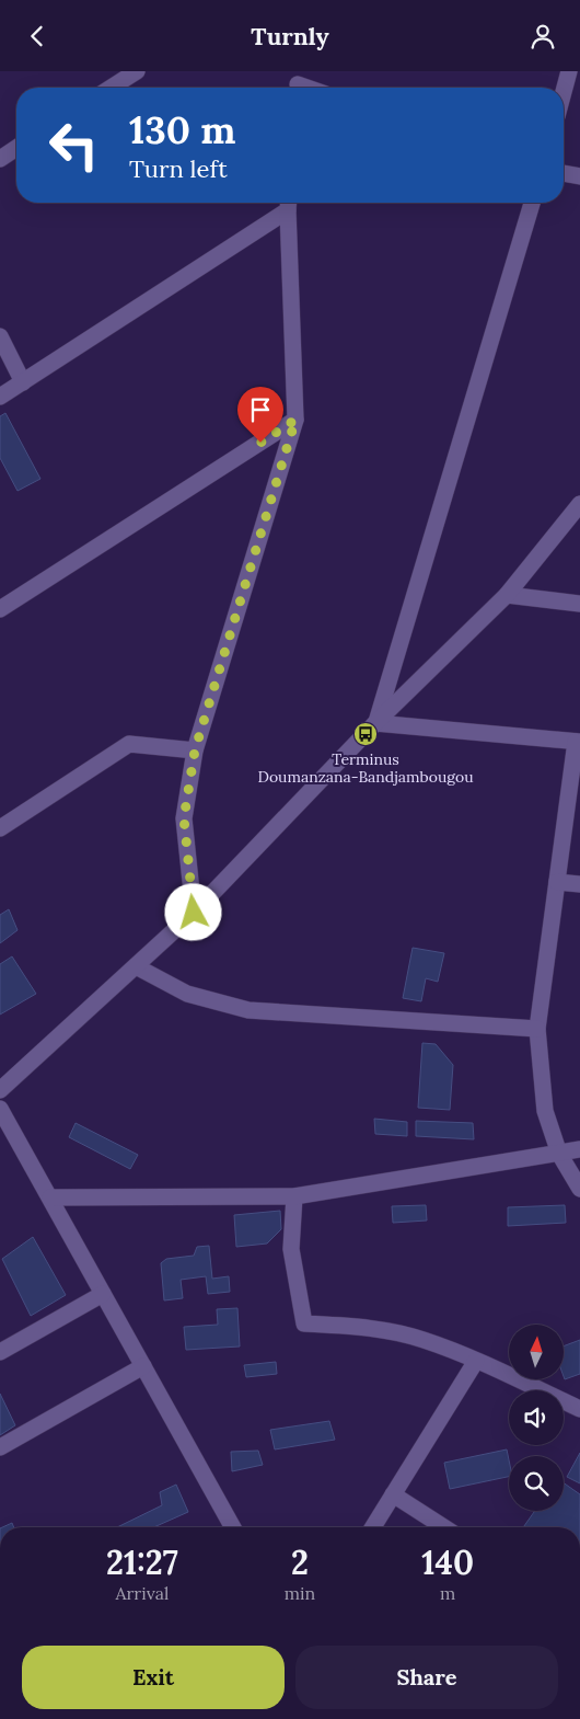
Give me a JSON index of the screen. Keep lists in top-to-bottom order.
{
  "places": {
    "bus stop": ["Terminus Doumanzana-Bandjambougou"]
  },
  "north": "top",
  "page": {
    "header": "Turnly",
    "turn": ["130 m", "Turn left"],
    "eta": [
      "21:27",
      "Arrival",
      "2",
      "min",
      "140",
      "m"
    ],
    "buttons": ["Exit", "Share"]
  }
}
